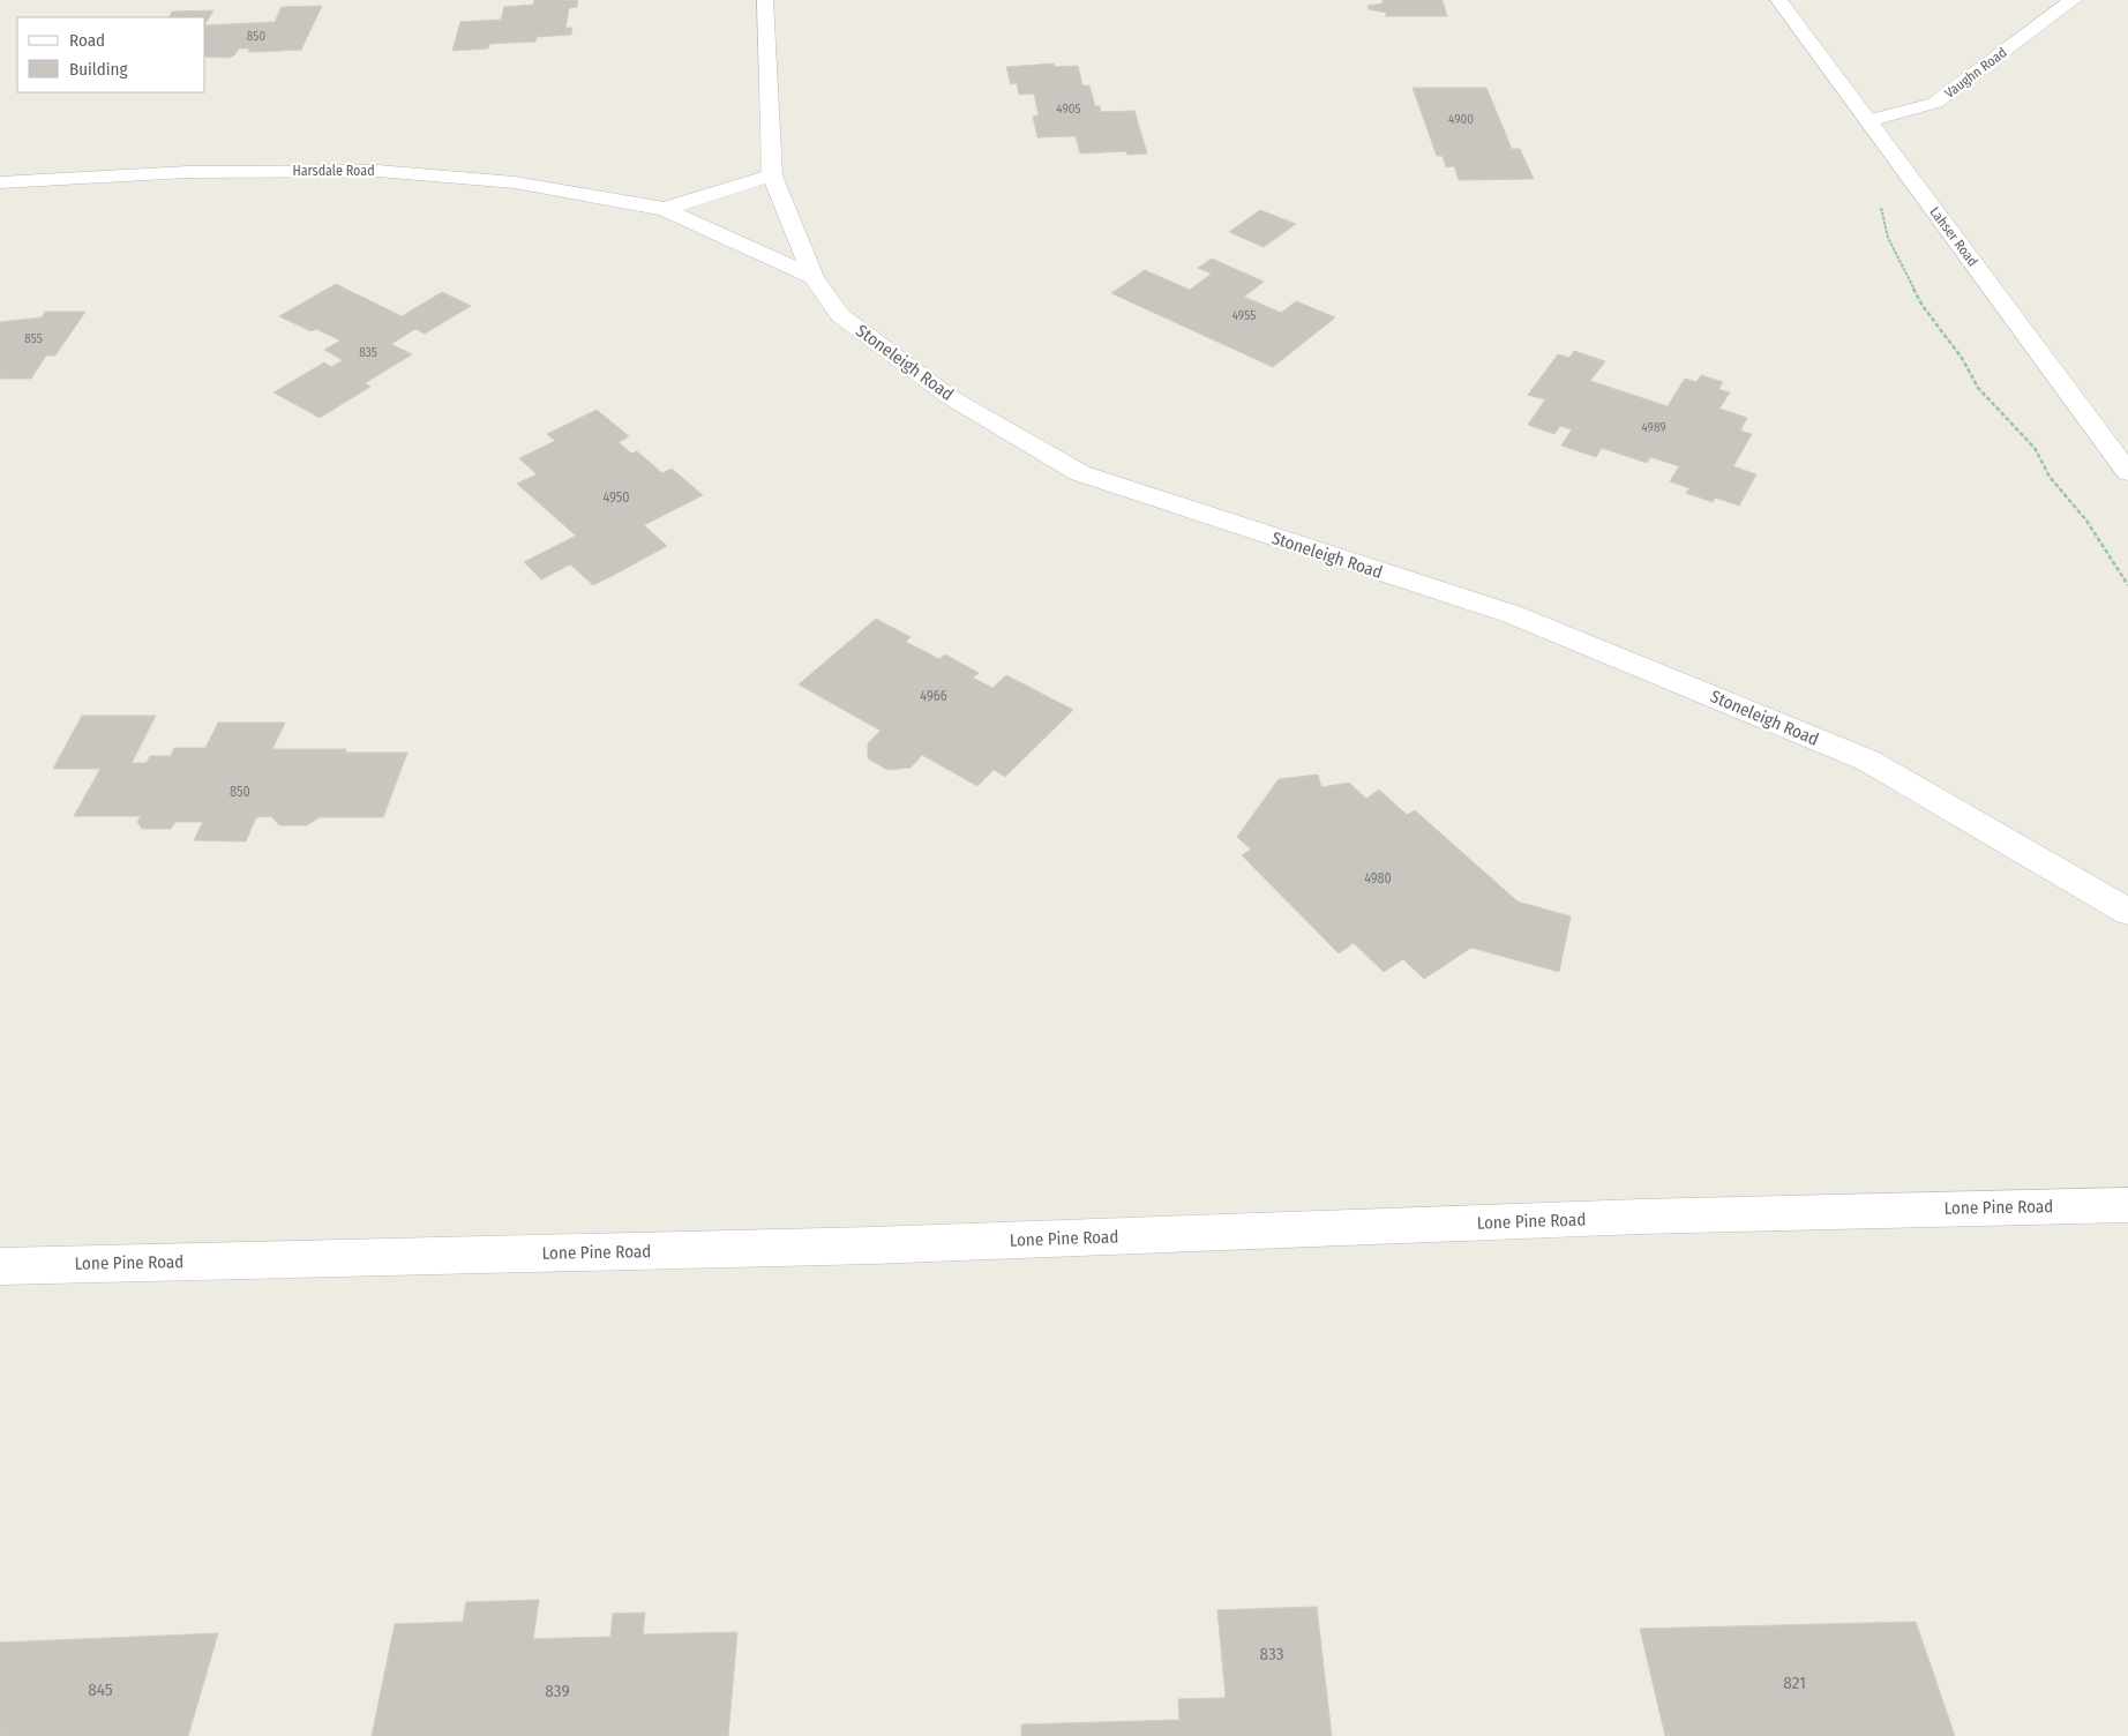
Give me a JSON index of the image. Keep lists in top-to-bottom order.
{
  "streets": {
    "street": [
      "Vaughn Road",
      "Harsdale Road",
      "Lahser Road",
      "Stoneleigh Road",
      "Lone Pine Road"
    ]
  },
  "crossings": [
    ["Vaughn Road", "Lahser Road"],
    ["Harsdale Road", "Stoneleigh Road"]
  ],
  "house_numbers": [
    "850",
    "4905",
    "4900",
    "4955",
    "855",
    "835",
    "4989",
    "4950",
    "4966",
    "850",
    "4980",
    "833",
    "821",
    "845",
    "839"
  ],
  "legend": ["Road", "Building"]
}
